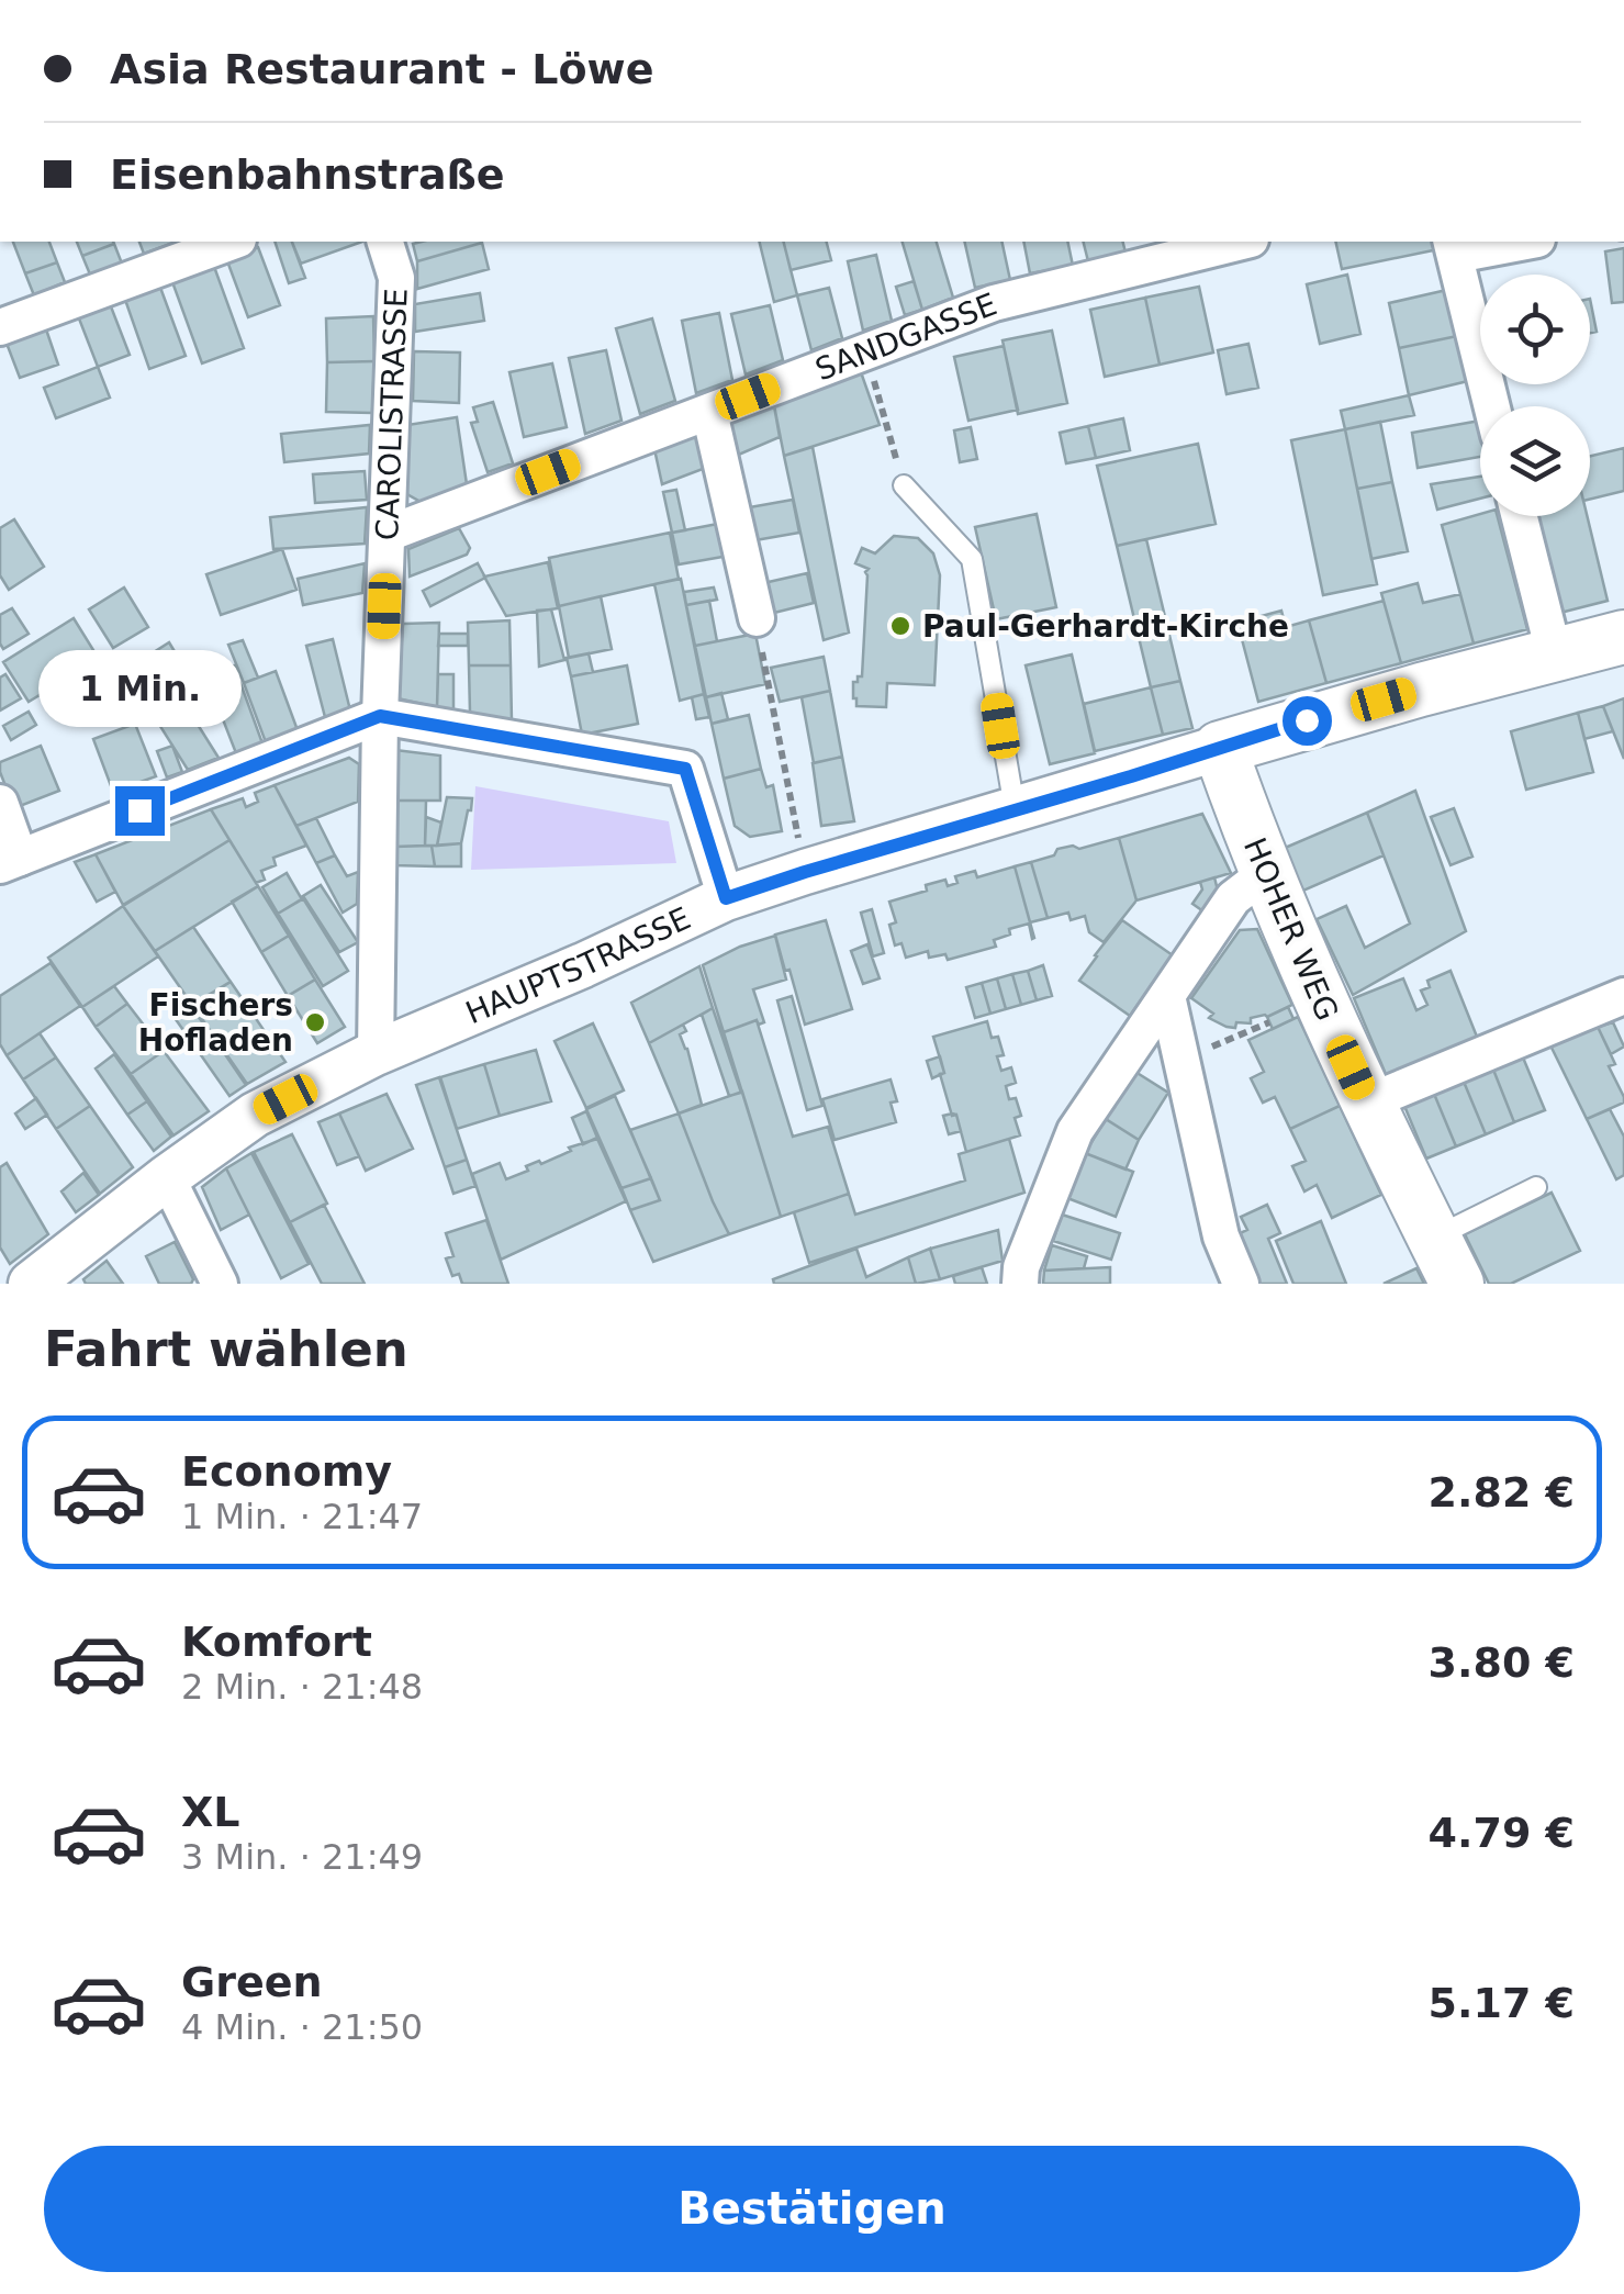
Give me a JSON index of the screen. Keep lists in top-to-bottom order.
{
  "streets": {
    "main road": ["HOHER WEG", "HAUPTSTRASSE"],
    "street": ["SANDGASSE", "CAROLISTRASSE"]
  },
  "crossings": [
    ["SANDGASSE", "CAROLISTRASSE"],
    ["CAROLISTRASSE", "HAUPTSTRASSE"],
    ["HOHER WEG", "HAUPTSTRASSE"]
  ],
  "places": ["Paul-Gerhardt-Kirche", "Fischers Hofladen"],
  "page": {
    "banner": ["Asia Restaurant - Löwe", "Eisenbahnstraße"],
    "bubble": "1 Min.",
    "heading": "Fahrt wählen",
    "list": [
      {
        "name": "Economy",
        "note": "1 Min. · 21:47",
        "value": "2.82 €"
      },
      {
        "name": "Komfort",
        "note": "2 Min. · 21:48",
        "value": "3.80 €"
      },
      {
        "name": "XL",
        "note": "3 Min. · 21:49",
        "value": "4.79 €"
      },
      {
        "name": "Green",
        "note": "4 Min. · 21:50",
        "value": "5.17 €"
      }
    ],
    "buttons": "Bestätigen"
  }
}
